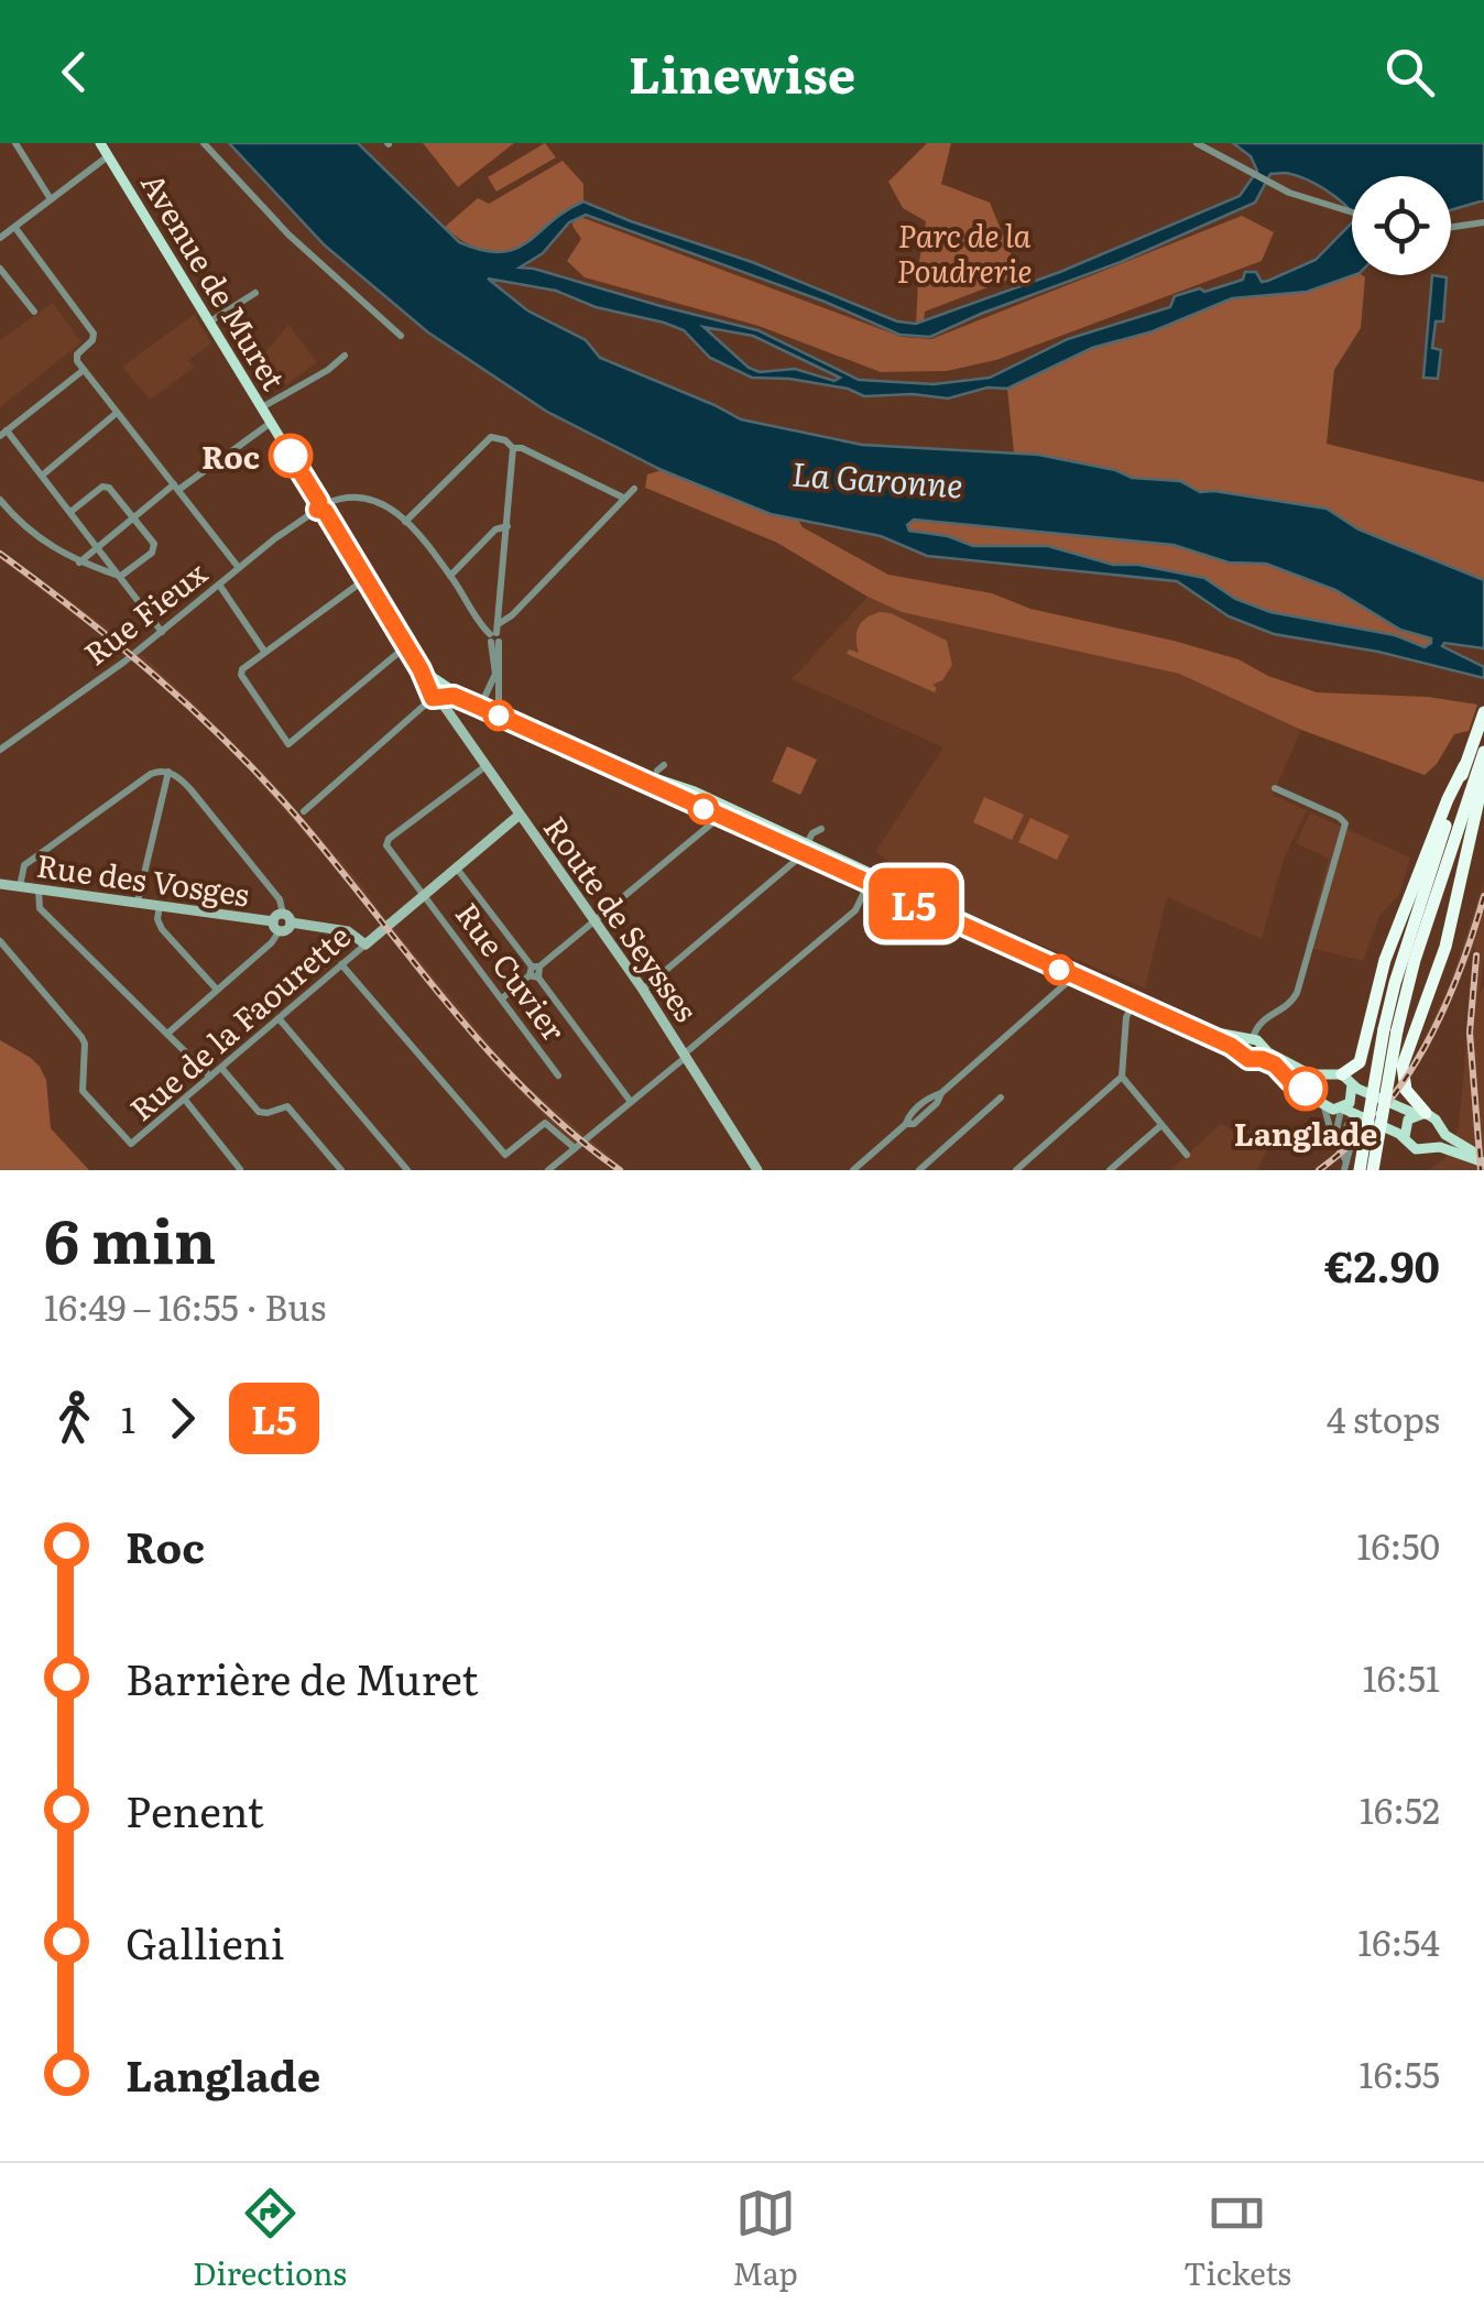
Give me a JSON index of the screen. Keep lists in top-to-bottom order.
{
  "streets": {
    "main road": [
      "Avenue de Muret",
      "Rue des Vosges",
      "Route de Seysses",
      "Rue de la Faourette"
    ],
    "street": ["Rue Fieux", "Rue Cuvier"]
  },
  "crossings": [
    ["Avenue de Muret", "Rue Fieux"],
    ["Avenue de Muret", "Route de Seysses"],
    ["Rue des Vosges", "Rue de la Faourette"],
    ["Route de Seysses", "Rue Cuvier"],
    ["Route de Seysses", "Rue de la Faourette"],
    ["Rue Cuvier", "Rue de la Faourette"]
  ],
  "water": ["La Garonne"],
  "parks": ["Parc de la Poudrerie"],
  "places": ["Roc", "Langlade"],
  "lines": ["bus line L5"],
  "page": {
    "header": "Linewise",
    "on_map": "L5",
    "heading": ["6 min", "16:49 – 16:55 · Bus", "€2.90"],
    "legs": ["1", "L5", "4 stops"],
    "list": [
      {
        "name": "Roc",
        "value": "16:50"
      },
      {
        "name": "Barrière de Muret",
        "value": "16:51"
      },
      {
        "name": "Penent",
        "value": "16:52"
      },
      {
        "name": "Gallieni",
        "value": "16:54"
      },
      {
        "name": "Langlade",
        "value": "16:55"
      }
    ],
    "tabs": ["Directions", "Map", "Tickets"]
  }
}
